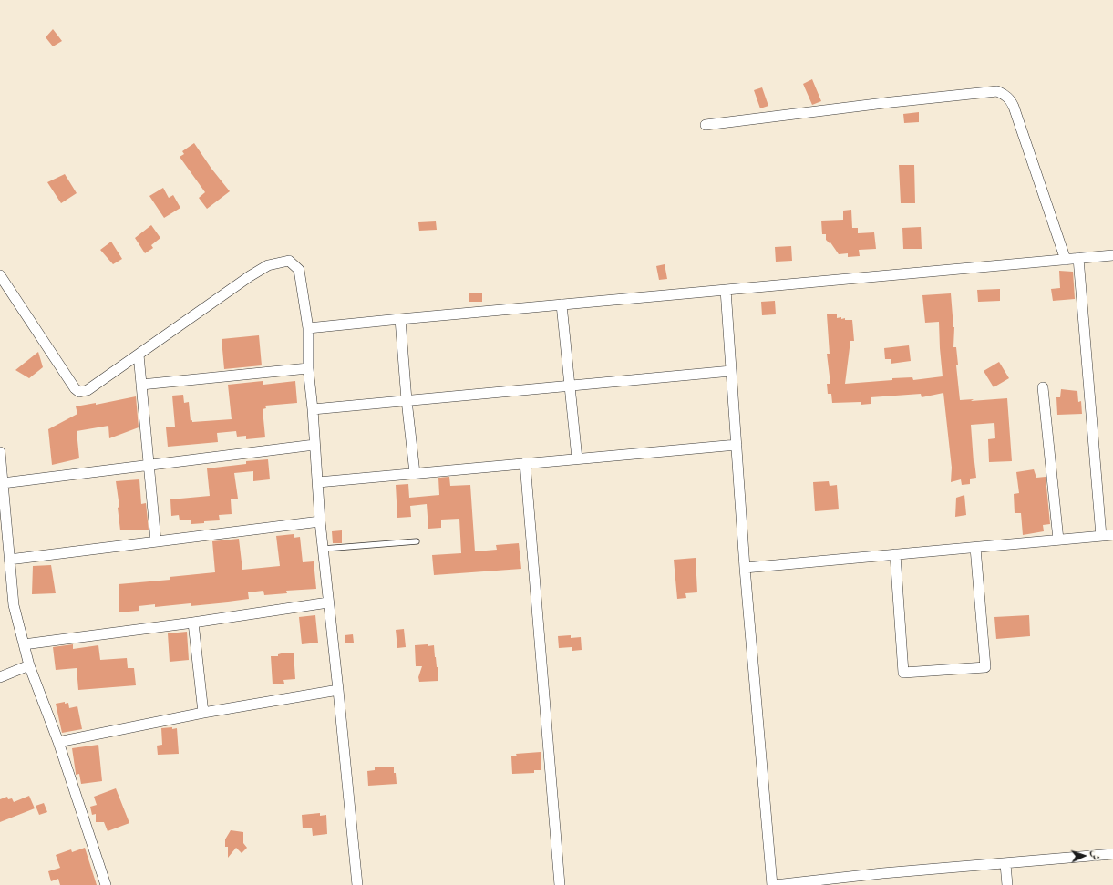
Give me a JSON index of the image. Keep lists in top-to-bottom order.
{
  "north": "right"
}
